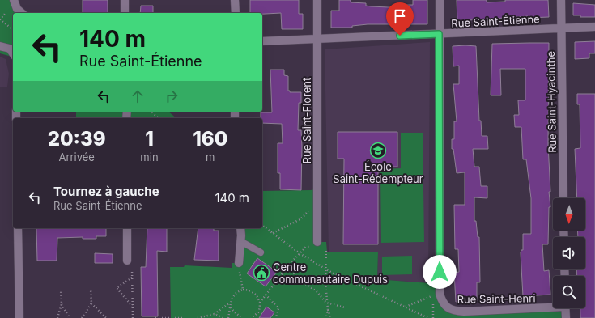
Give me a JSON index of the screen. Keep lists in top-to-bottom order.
{
  "streets": {
    "street": [
      "Rue Saint-Étienne",
      "Rue Saint-Hyacinthe",
      "Rue Saint-Florent",
      "Rue Saint-Henri"
    ]
  },
  "crossings": [
    ["Rue Saint-Étienne", "Rue Saint-Hyacinthe"],
    ["Rue Saint-Étienne", "Rue Saint-Florent"]
  ],
  "places": {
    "school or university": ["École Saint-Rédempteur"],
    "public building": ["Centre communautaire Dupuis"]
  },
  "north": "bottom",
  "page": {
    "turn": ["140 m", "Rue Saint-Étienne"],
    "eta": [
      "20:39",
      "Arrivée",
      "1",
      "min",
      "160",
      "m"
    ],
    "list": [
      {
        "name": "Tournez à gauche",
        "note": "Rue Saint-Étienne",
        "value": "140 m"
      }
    ]
  }
}
